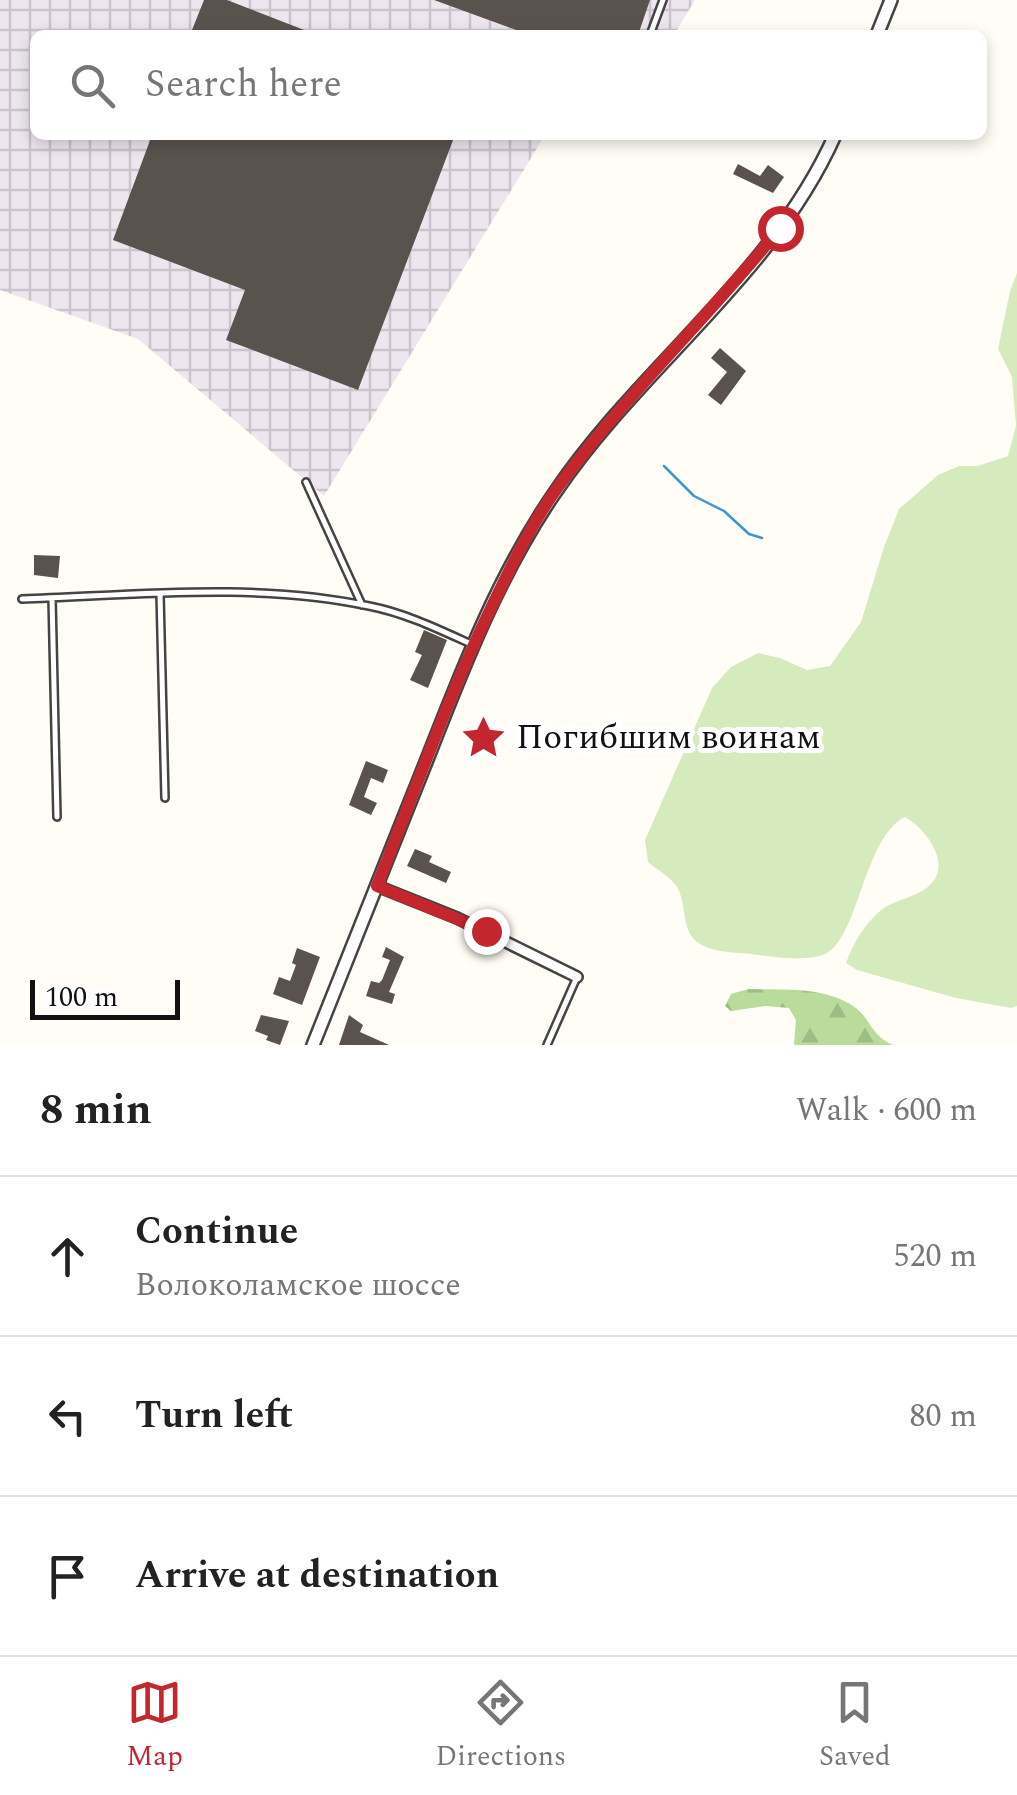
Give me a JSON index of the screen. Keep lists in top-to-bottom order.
{
  "places": {
    "place": ["Погибшим воинам"]
  },
  "scale_bar": "100 m",
  "page": {
    "search": "Search here",
    "scale": "100 m",
    "heading": ["8 min", "Walk · 600 m"],
    "list": [
      ["Continue", "Волоколамское шоссе", "520 m"],
      ["Turn left", "80 m"],
      "Arrive at destination"
    ],
    "nav": ["Map", "Directions", "Saved"]
  }
}
